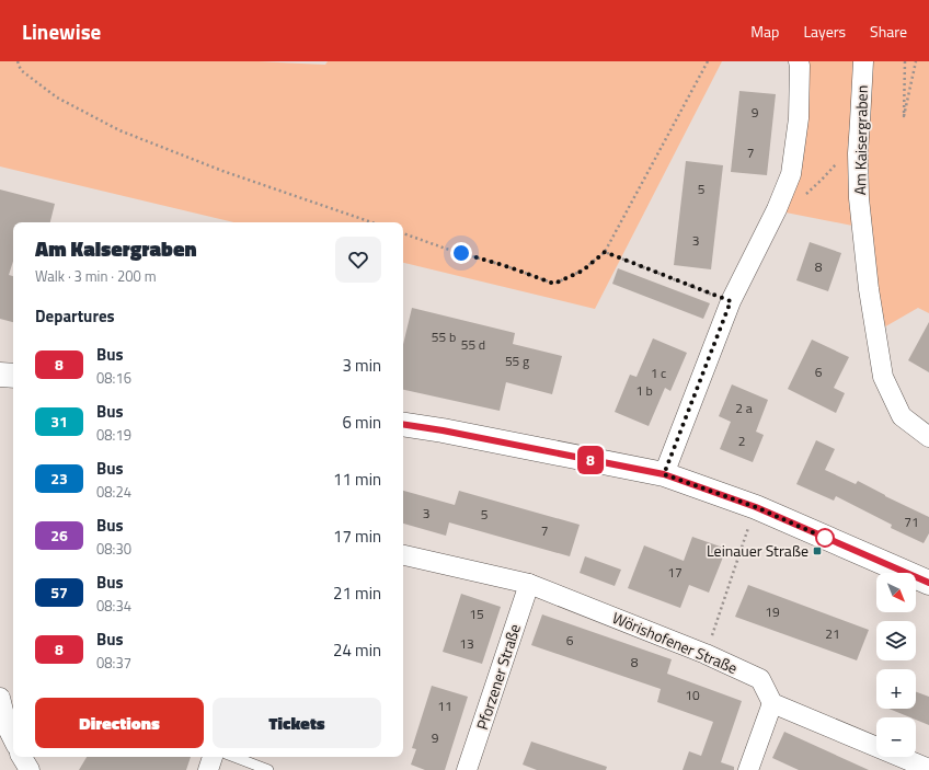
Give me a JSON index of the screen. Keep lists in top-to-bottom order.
{
  "streets": {
    "street": ["Am Kaisergraben", "Wörishofener Straße", "Pforzener Straße"]
  },
  "crossings": [
    ["Wörishofener Straße", "Pforzener Straße"]
  ],
  "places": {
    "transit": ["Leinauer Straße"]
  },
  "lines": ["bus line 8"],
  "house_numbers": [
    "9",
    "7",
    "5",
    "3",
    "8",
    "55 b",
    "55 d",
    "55 g",
    "6",
    "1 c",
    "1 b",
    "2 a",
    "2",
    "3",
    "5",
    "71",
    "7",
    "17",
    "19",
    "15",
    "21",
    "6",
    "13",
    "8",
    "10",
    "11",
    "9"
  ],
  "north": "bottom right",
  "page": {
    "header": "Linewise",
    "nav": ["Map", "Layers", "Share"],
    "on_map": "8",
    "heading": [
      ["Am Kaisergraben", "Walk · 3 min · 200 m"],
      "Departures"
    ],
    "list": [
      {
        "mark": "8",
        "name": "Bus",
        "note": "08:16",
        "value": "3 min"
      },
      {
        "mark": "31",
        "name": "Bus",
        "note": "08:19",
        "value": "6 min"
      },
      {
        "mark": "23",
        "name": "Bus",
        "note": "08:24",
        "value": "11 min"
      },
      {
        "mark": "26",
        "name": "Bus",
        "note": "08:30",
        "value": "17 min"
      },
      {
        "mark": "57",
        "name": "Bus",
        "note": "08:34",
        "value": "21 min"
      },
      {
        "mark": "8",
        "name": "Bus",
        "note": "08:37",
        "value": "24 min"
      }
    ],
    "map_buttons": ["+", "−"],
    "buttons": ["Directions", "Tickets"]
  }
}
